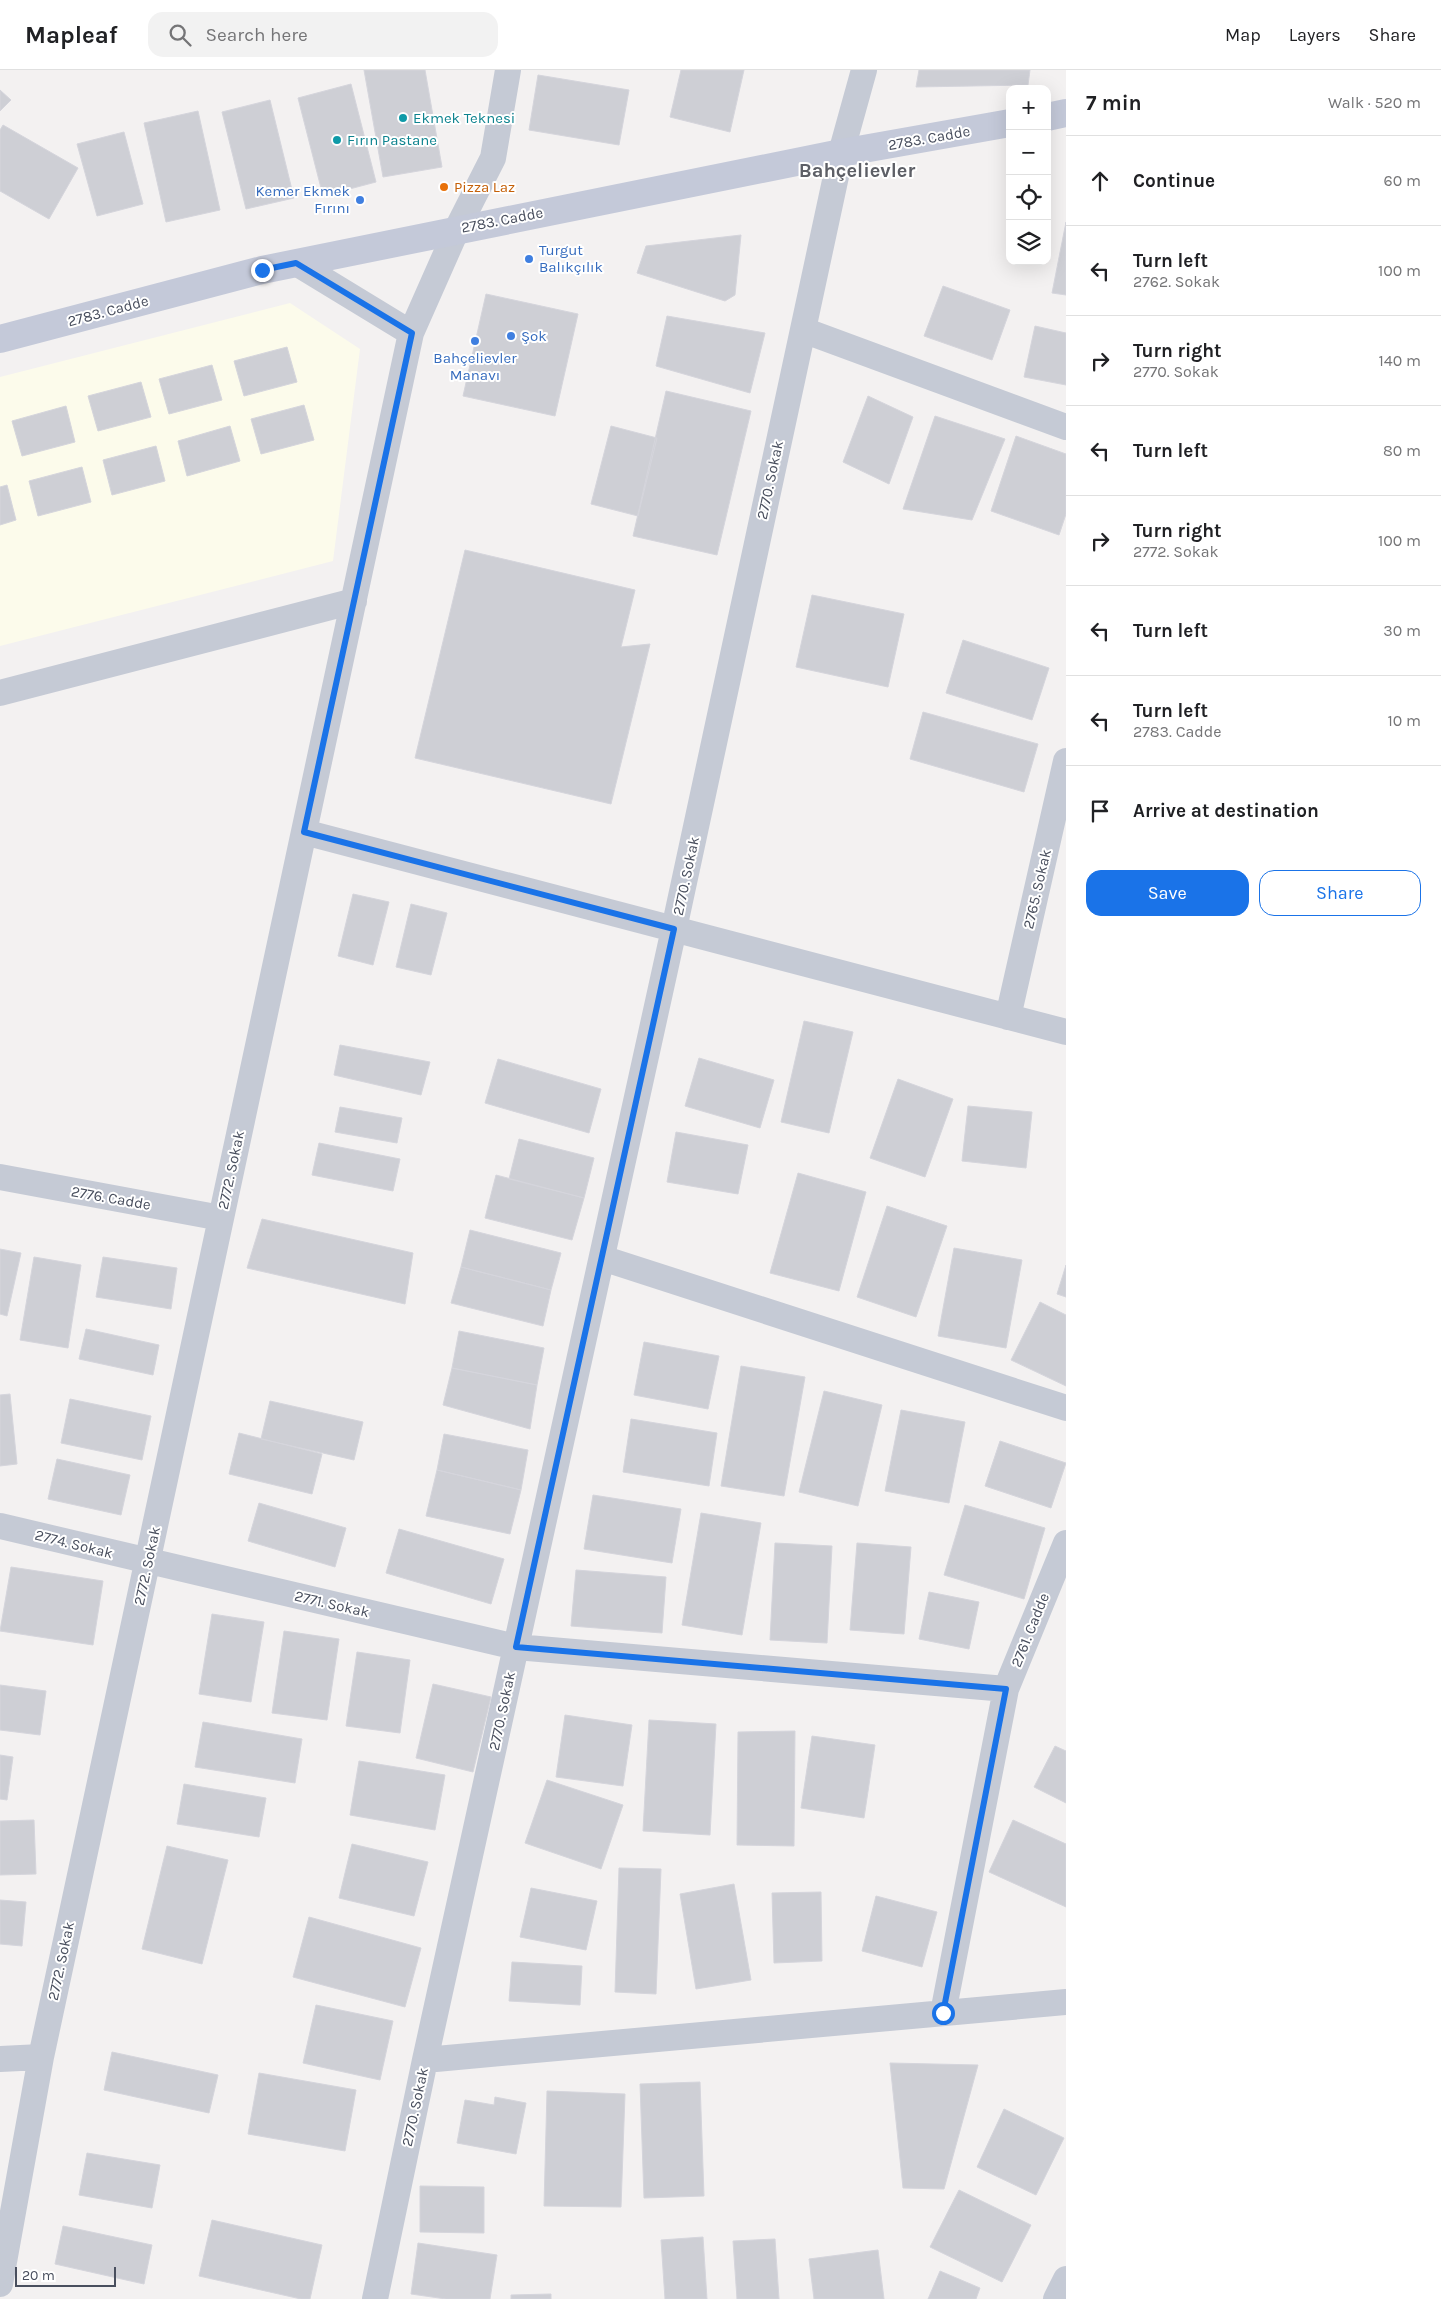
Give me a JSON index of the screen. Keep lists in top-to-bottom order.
{
  "streets": {
    "main road": ["2783. Cadde"],
    "street": [
      "2770. Sokak",
      "2765. Sokak",
      "2772. Sokak",
      "2776. Cadde",
      "2774. Sokak",
      "2771. Sokak",
      "2761. Cadde"
    ]
  },
  "crossings": [
    ["2783. Cadde", "2770. Sokak"],
    ["2783. Cadde", "2772. Sokak"],
    ["2770. Sokak", "2771. Sokak"],
    ["2772. Sokak", "2776. Cadde"],
    ["2772. Sokak", "2774. Sokak"],
    ["2772. Sokak", "2771. Sokak"],
    ["2774. Sokak", "2771. Sokak"],
    ["2771. Sokak", "2761. Cadde"]
  ],
  "districts": ["Bahçelievler"],
  "places": [
    "Ekmek Teknesi",
    "Fırın Pastane",
    "Pizza Laz",
    "Kemer Ekmek Fırını",
    "Turgut Balıkçılık",
    "Şok",
    "Bahçelievler Manavı"
  ],
  "scale_bar": "20 m",
  "page": {
    "header": "Mapleaf",
    "search": "Search here",
    "nav": ["Map", "Layers", "Share"],
    "heading": ["7 min", "Walk · 520 m"],
    "map_buttons": ["+", "−"],
    "list": [
      ["Continue", "60 m"],
      ["Turn left", "2762. Sokak", "100 m"],
      ["Turn right", "2770. Sokak", "140 m"],
      ["Turn left", "80 m"],
      ["Turn right", "2772. Sokak", "100 m"],
      ["Turn left", "30 m"],
      ["Turn left", "2783. Cadde", "10 m"],
      "Arrive at destination"
    ],
    "buttons": ["Save", "Share"],
    "scale": "20 m"
  }
}
